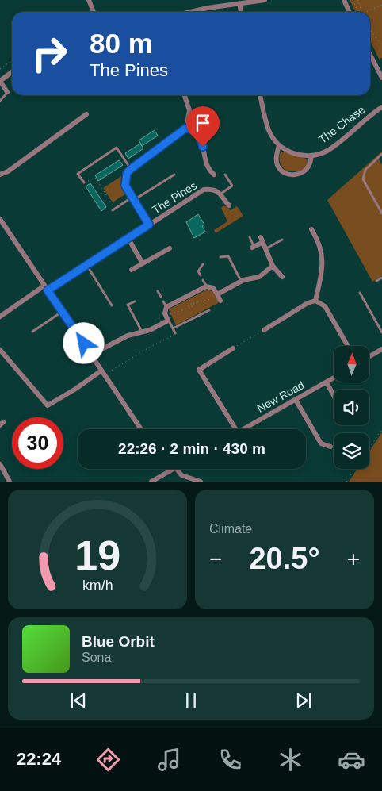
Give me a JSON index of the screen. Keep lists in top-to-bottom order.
{
  "streets": {
    "street": ["The Chase", "The Pines", "New Road"]
  },
  "north": "top",
  "page": {
    "turn": ["80 m", "The Pines"],
    "limit": "30",
    "trip": "22:26 · 2 min · 430 m",
    "tile": "Climate",
    "heat": ["−", "20.5°", "+"],
    "song": ["Blue Orbit", "Sona"],
    "tabs": "22:24",
    "gauge": ["19", "km/h"]
  }
}
